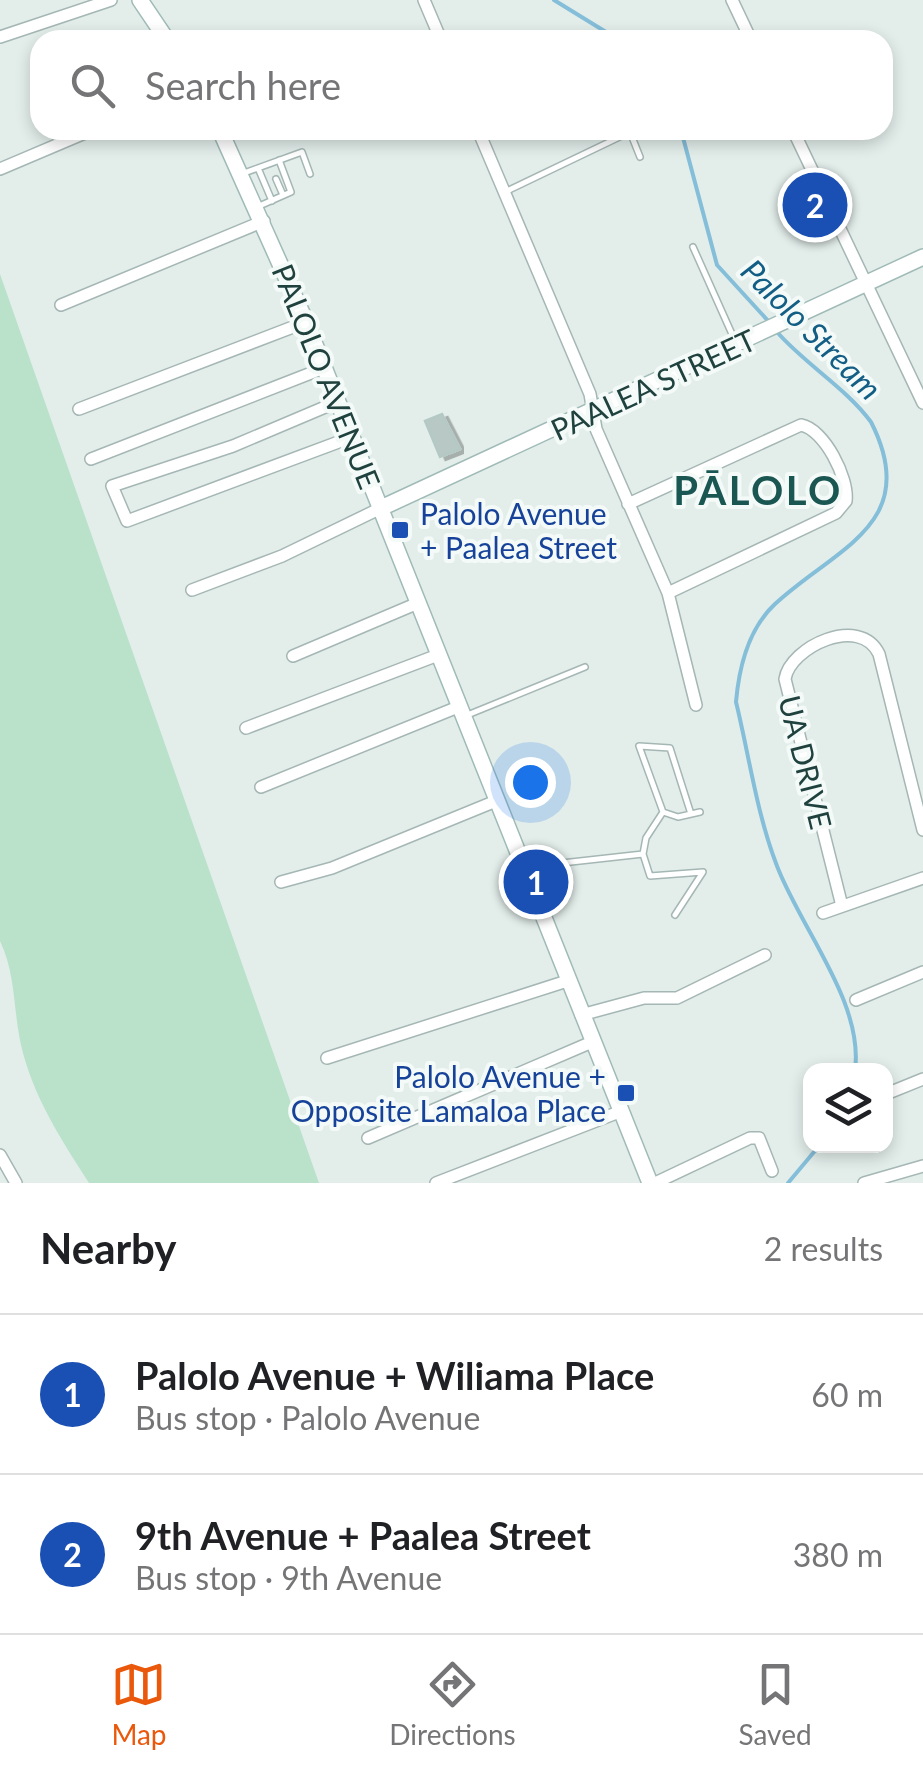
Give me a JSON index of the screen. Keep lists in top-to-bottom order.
{
  "streets": {
    "street": ["PALOLO AVENUE", "PAALEA STREET", "UA DRIVE"]
  },
  "crossings": [
    ["PALOLO AVENUE", "PAALEA STREET"]
  ],
  "districts": ["PĀLOLO"],
  "water": ["Palolo Stream"],
  "places": {
    "transit": ["Palolo Avenue + Paalea Street", "Palolo Avenue + Opposite Lamaloa Place"]
  },
  "page": {
    "search": "Search here",
    "pins": ["2", "1"],
    "heading": ["Nearby", "2 results"],
    "list": [
      {
        "mark": "1",
        "name": "Palolo Avenue + Wiliama Place",
        "note": "Bus stop · Palolo Avenue",
        "value": "60 m"
      },
      {
        "mark": "2",
        "name": "9th Avenue + Paalea Street",
        "note": "Bus stop · 9th Avenue",
        "value": "380 m"
      }
    ],
    "nav": ["Map", "Directions", "Saved"]
  }
}
